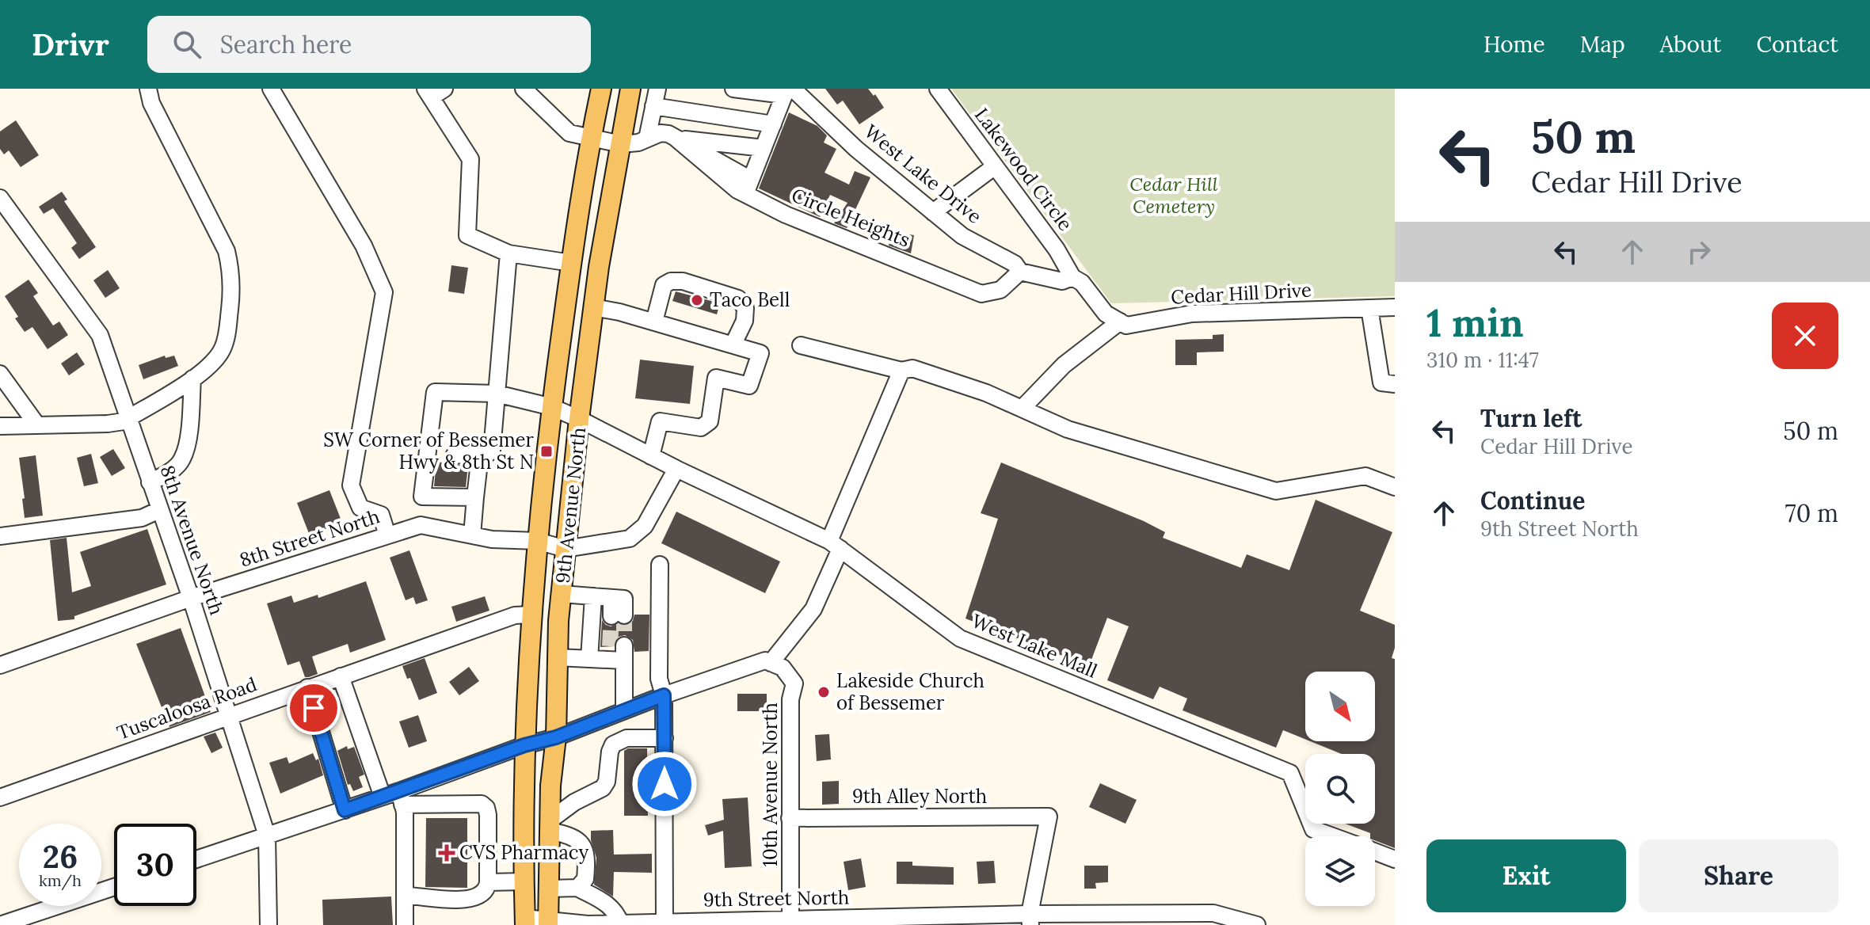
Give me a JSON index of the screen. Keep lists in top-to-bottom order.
{
  "streets": {
    "main road": ["9th Avenue North"],
    "street": [
      "Lakewood Circle",
      "West Lake Drive",
      "Circle Heights",
      "Cedar Hill Drive",
      "8th Street North",
      "8th Avenue North",
      "West Lake Mall",
      "Tuscaloosa Road",
      "10th Avenue North",
      "9th Alley North",
      "9th Street North"
    ]
  },
  "crossings": [
    ["Lakewood Circle", "West Lake Drive"],
    ["West Lake Drive", "Circle Heights"],
    ["9th Avenue North", "8th Street North"],
    ["9th Avenue North", "West Lake Mall"],
    ["9th Avenue North", "Tuscaloosa Road"],
    ["9th Avenue North", "9th Street North"],
    ["8th Street North", "8th Avenue North"],
    ["8th Avenue North", "Tuscaloosa Road"],
    ["10th Avenue North", "9th Alley North"],
    ["10th Avenue North", "9th Street North"],
    ["9th Alley North", "9th Street North"]
  ],
  "parks": ["Cedar Hill Cemetery"],
  "places": {
    "other": ["Taco Bell", "Lakeside Church of Bessemer"],
    "transit": ["SW Corner of Bessemer Hwy & 8th St N"],
    "health": ["CVS Pharmacy"]
  },
  "north": "bottom right",
  "page": {
    "header": "Drivr",
    "search": "Search here",
    "nav": [
      "Home",
      "Map",
      "About",
      "Contact"
    ],
    "turn": ["50 m", "Cedar Hill Drive"],
    "heading": ["1 min", "310 m · 11:47"],
    "list": [
      {
        "name": "Turn left",
        "note": "Cedar Hill Drive",
        "value": "50 m"
      },
      {
        "name": "Continue",
        "note": "9th Street North",
        "value": "70 m"
      }
    ],
    "speed": "26 km/h",
    "limit": "30",
    "buttons": ["Exit", "Share"]
  }
}
